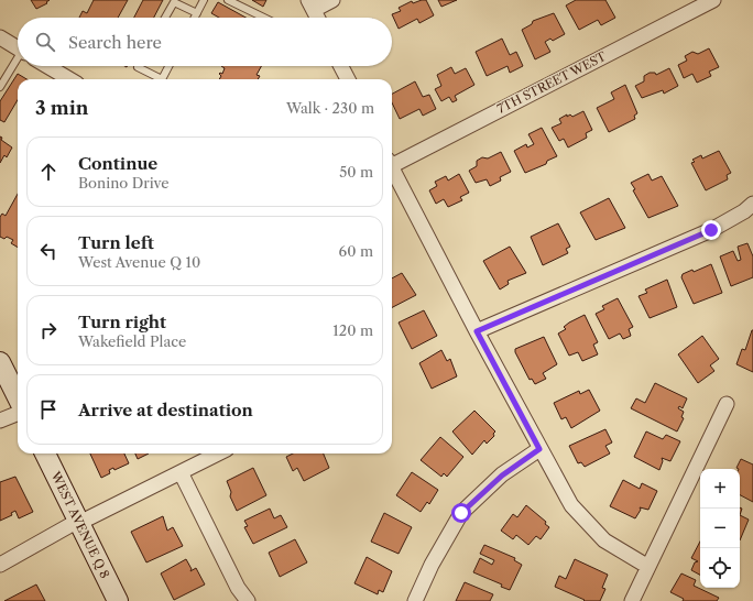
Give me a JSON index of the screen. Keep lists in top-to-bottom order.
{
  "streets": {
    "street": ["7TH STREET WEST", "WEST AVENUE Q 8"]
  },
  "page": {
    "search": "Search here",
    "heading": ["3 min", "Walk · 230 m"],
    "list": [
      ["Continue", "Bonino Drive", "50 m"],
      ["Turn left", "West Avenue Q 10", "60 m"],
      ["Turn right", "Wakefield Place", "120 m"],
      "Arrive at destination"
    ],
    "map_buttons": ["+", "−"]
  }
}
